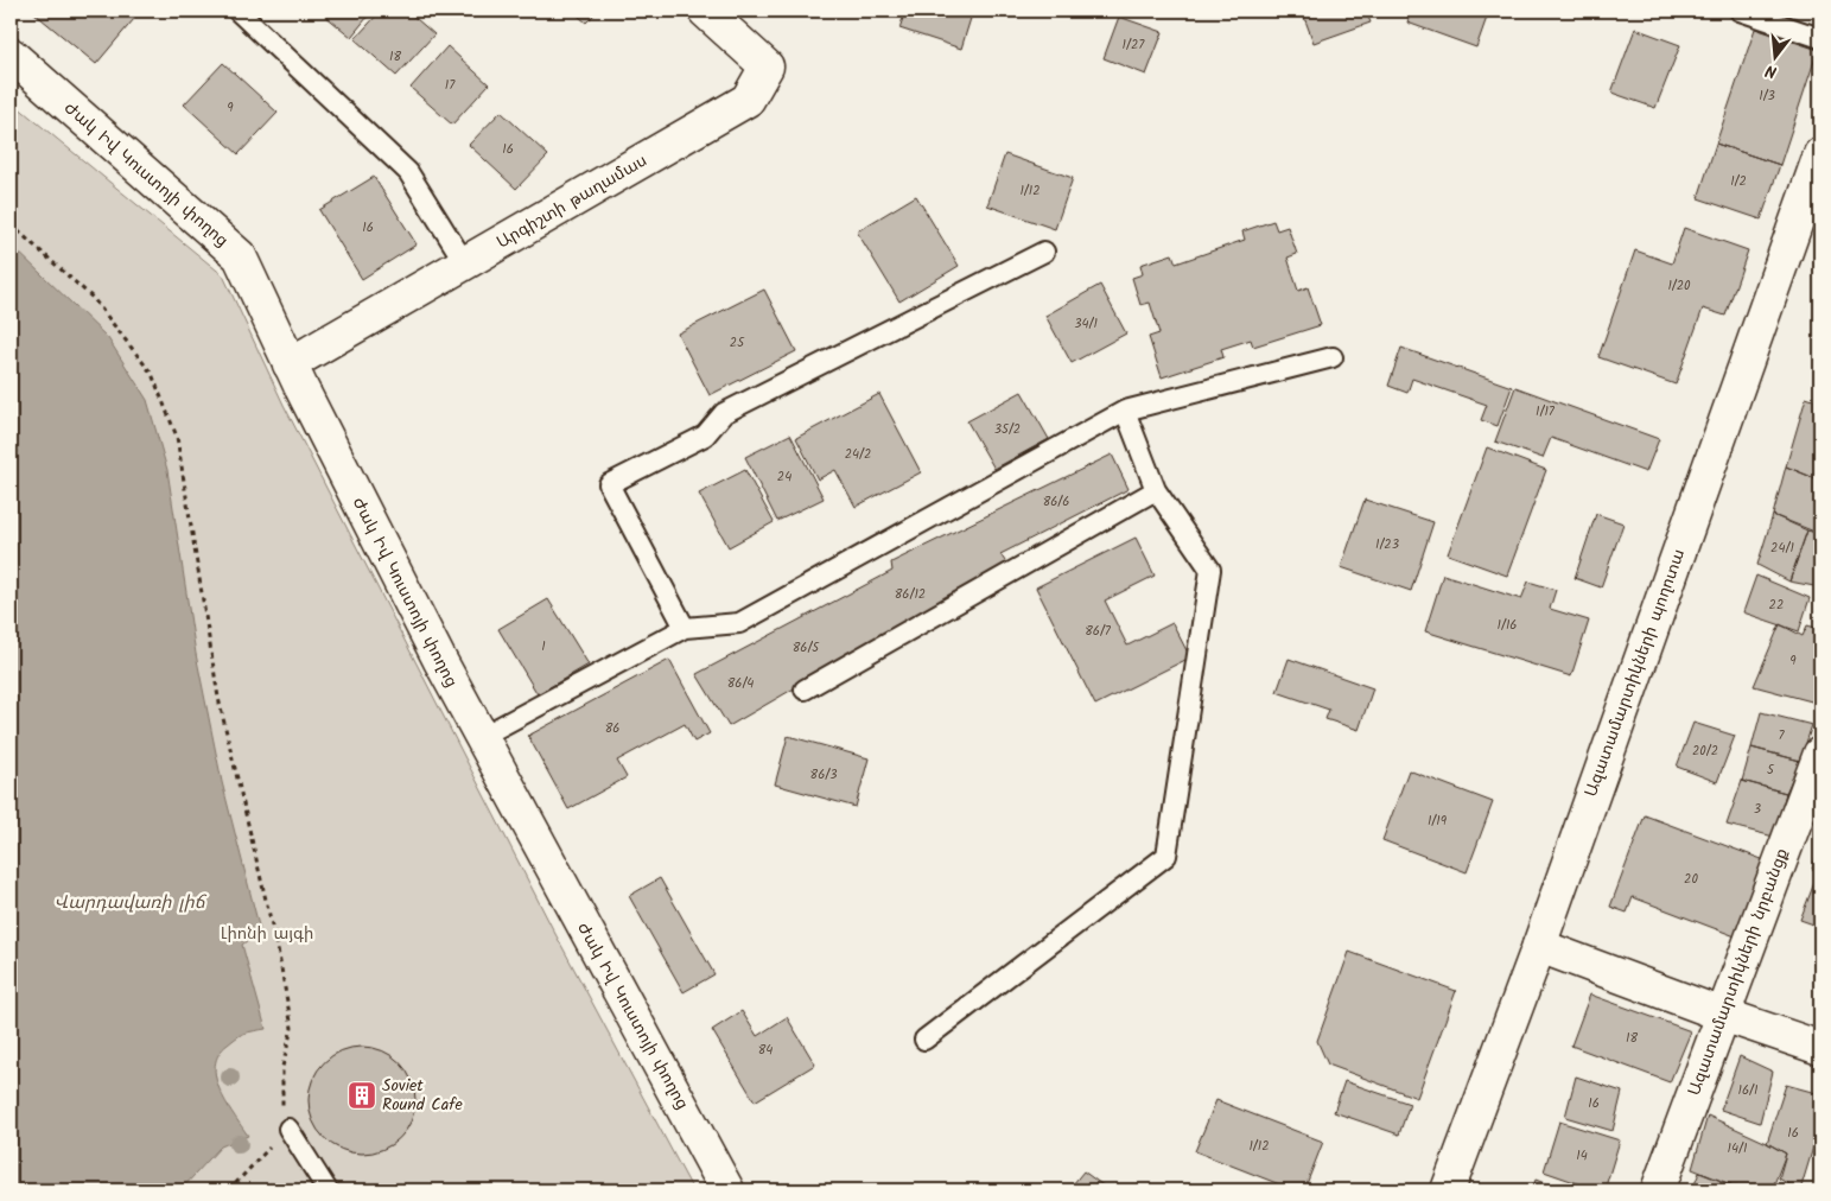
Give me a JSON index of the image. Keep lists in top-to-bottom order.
{
  "streets": {
    "street": [
      "Ժակ Իվ Կուստոյի փողոց",
      "Արգիշտի թաղամաս",
      "Ազատամարտիկների պողոտա",
      "Ազատամարտիկների նրբանցք"
    ]
  },
  "crossings": [
    ["Ժակ Իվ Կուստոյի փողոց", "Արգիշտի թաղամաս"]
  ],
  "water": ["Վարդավառի լիճ"],
  "parks": ["Լիոնի այգի"],
  "places": {
    "building": ["Soviet Round Cafe"]
  },
  "house_numbers": [
    "1/27",
    "18",
    "17",
    "1/3",
    "9",
    "16",
    "1/2",
    "1/12",
    "16",
    "1/20",
    "34/1",
    "25",
    "1/17",
    "35/2",
    "24/2",
    "24",
    "86/6",
    "1/23",
    "24/1",
    "86/12",
    "22",
    "1/16",
    "86/7",
    "1",
    "86/5",
    "9",
    "86/4",
    "86",
    "7",
    "20/2",
    "5",
    "86/3",
    "3",
    "1/19",
    "20",
    "18",
    "84",
    "16/1",
    "16",
    "16",
    "1/12",
    "14/1",
    "14"
  ],
  "north": "bottom"
}
